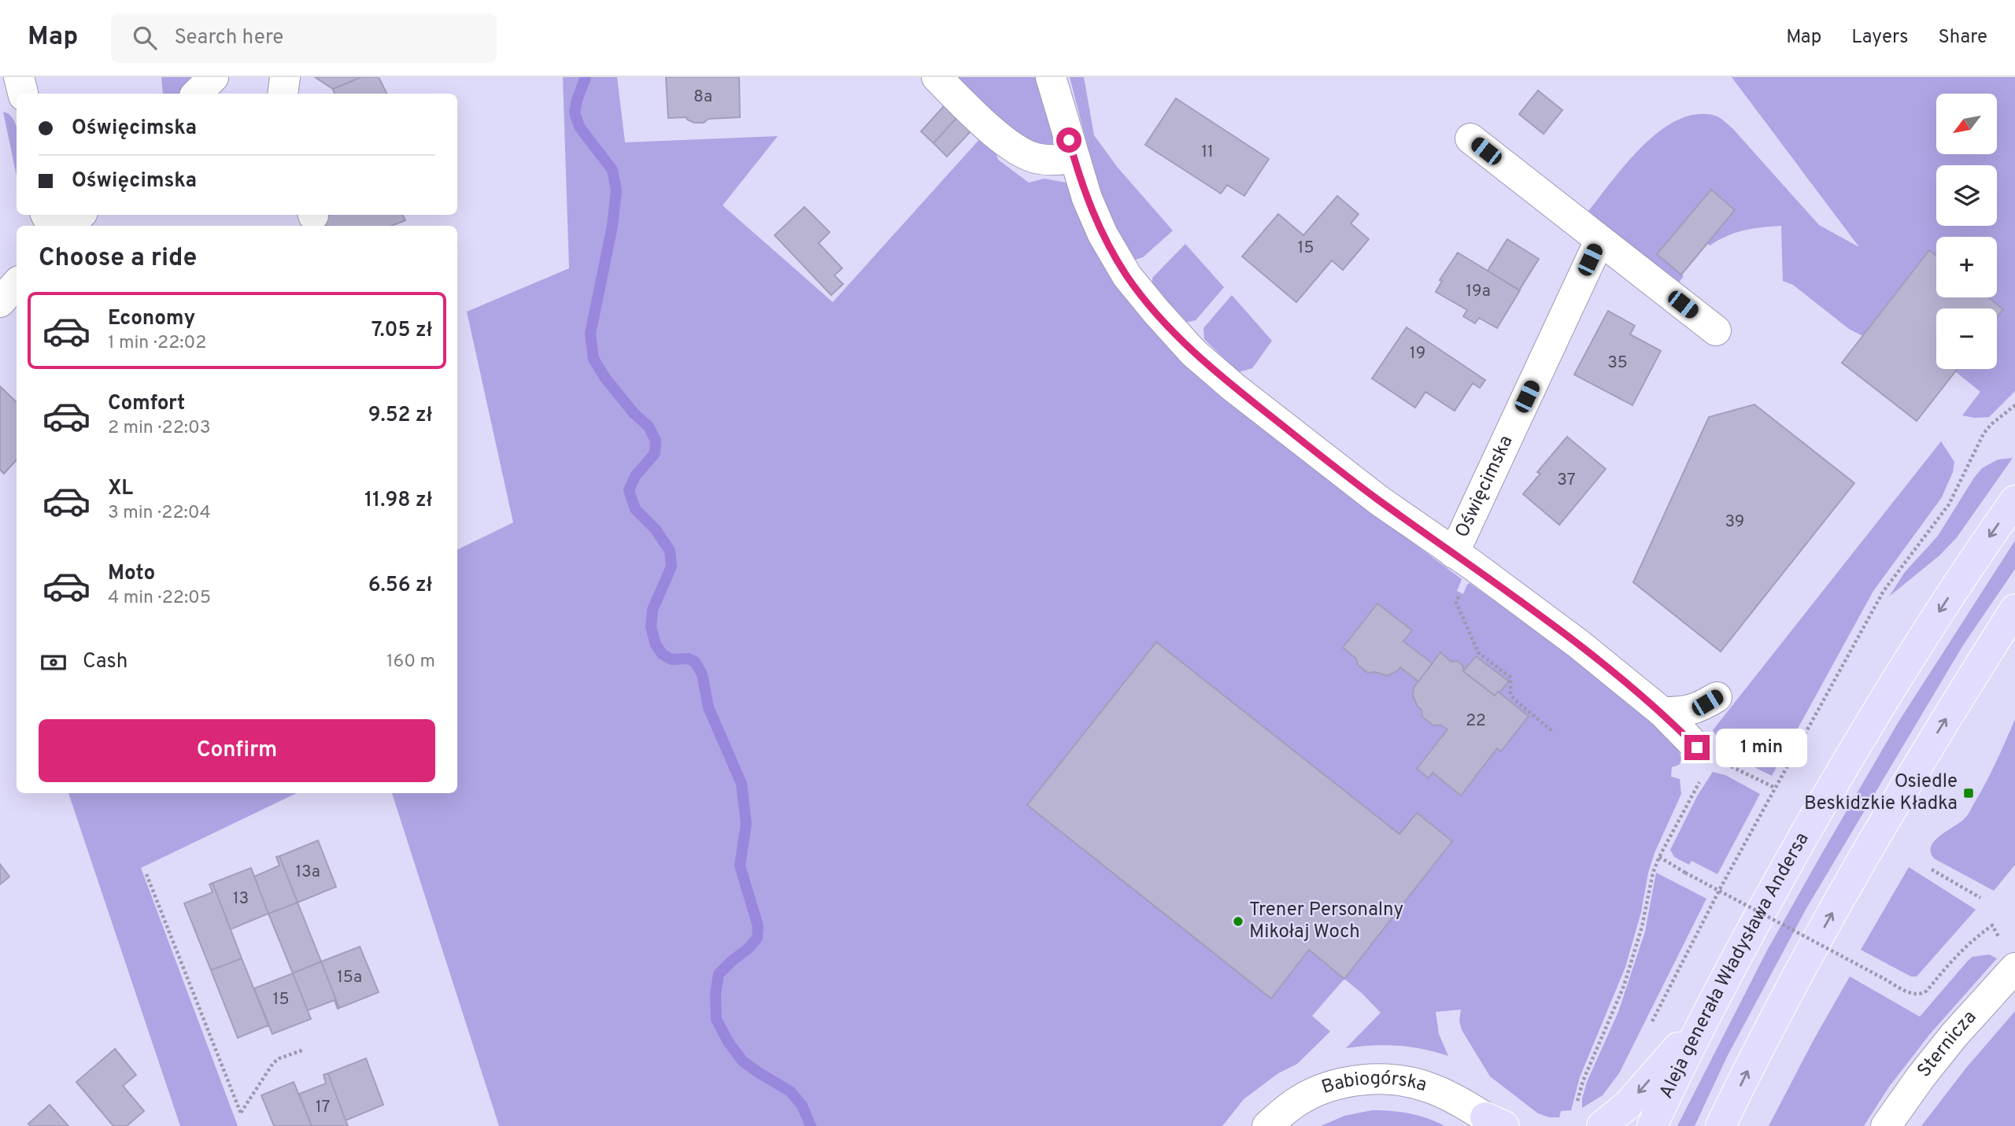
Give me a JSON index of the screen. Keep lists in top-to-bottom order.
{
  "streets": {
    "main road": ["Aleja generała Władysława Andersa"],
    "street": ["Oświęcimska", "Sternicza", "Babiogórska"]
  },
  "places": {
    "transit": ["Osiedle Beskidzkie Kładka"],
    "other": ["Trener Personalny Mikołaj Woch"]
  },
  "house_numbers": [
    "8a",
    "11",
    "15",
    "19a",
    "19",
    "35",
    "37",
    "39",
    "22",
    "13a",
    "13",
    "15a",
    "15",
    "17"
  ],
  "north": "bottom left",
  "page": {
    "header": "Map",
    "search": "Search here",
    "nav": ["Map", "Layers", "Share"],
    "map_buttons": ["+", "−"],
    "banner": ["Oświęcimska", "Oświęcimska"],
    "heading": "Choose a ride",
    "list": [
      {
        "name": "Economy",
        "note": "1 min · 22:02",
        "value": "7.05 zł"
      },
      {
        "name": "Comfort",
        "note": "2 min · 22:03",
        "value": "9.52 zł"
      },
      {
        "name": "XL",
        "note": "3 min · 22:04",
        "value": "11.98 zł"
      },
      {
        "name": "Moto",
        "note": "4 min · 22:05",
        "value": "6.56 zł"
      }
    ],
    "pay": ["Cash", "160 m"],
    "buttons": "Confirm",
    "bubble": "1 min"
  }
}
